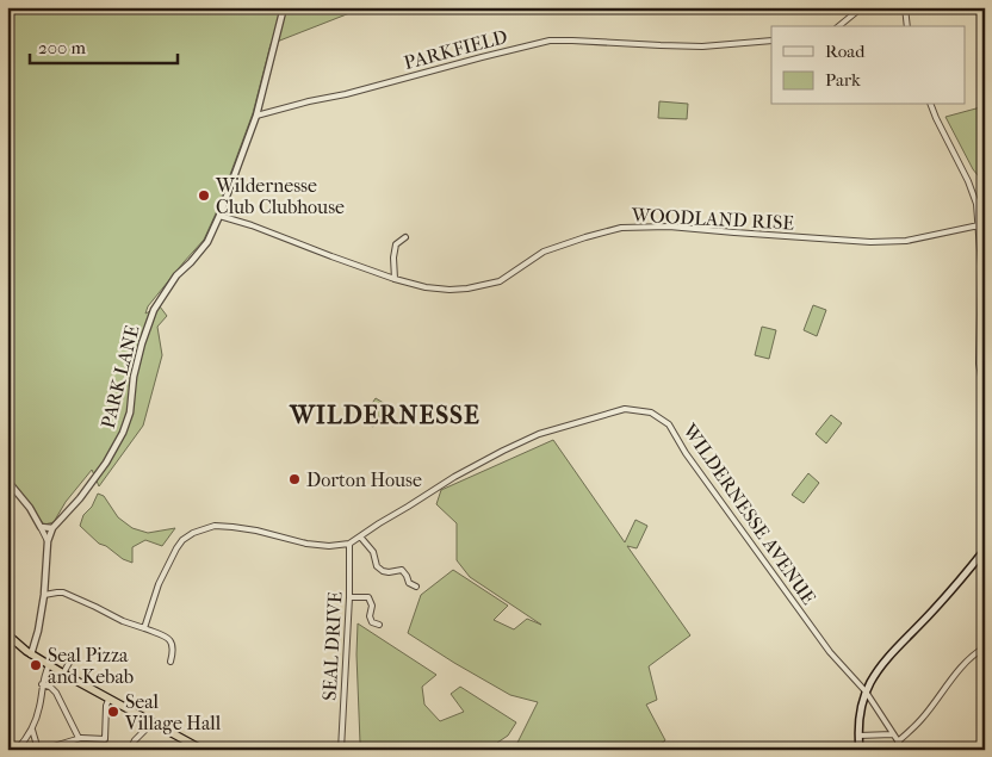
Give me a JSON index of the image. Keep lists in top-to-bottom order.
{
  "streets": {
    "street": [
      "PARKFIELD",
      "WOODLAND RISE",
      "PARK LANE",
      "WILDERNESSE AVENUE",
      "SEAL DRIVE"
    ]
  },
  "crossings": [
    ["PARKFIELD", "PARK LANE"],
    ["WOODLAND RISE", "PARK LANE"],
    ["WILDERNESSE AVENUE", "SEAL DRIVE"]
  ],
  "districts": ["WILDERNESSE"],
  "places": [
    "Wildernesse Club Clubhouse",
    "Dorton House",
    "Seal Pizza and Kebab",
    "Seal Village Hall"
  ],
  "legend": ["Road", "Park"],
  "scale_bar": "200 m"
}
